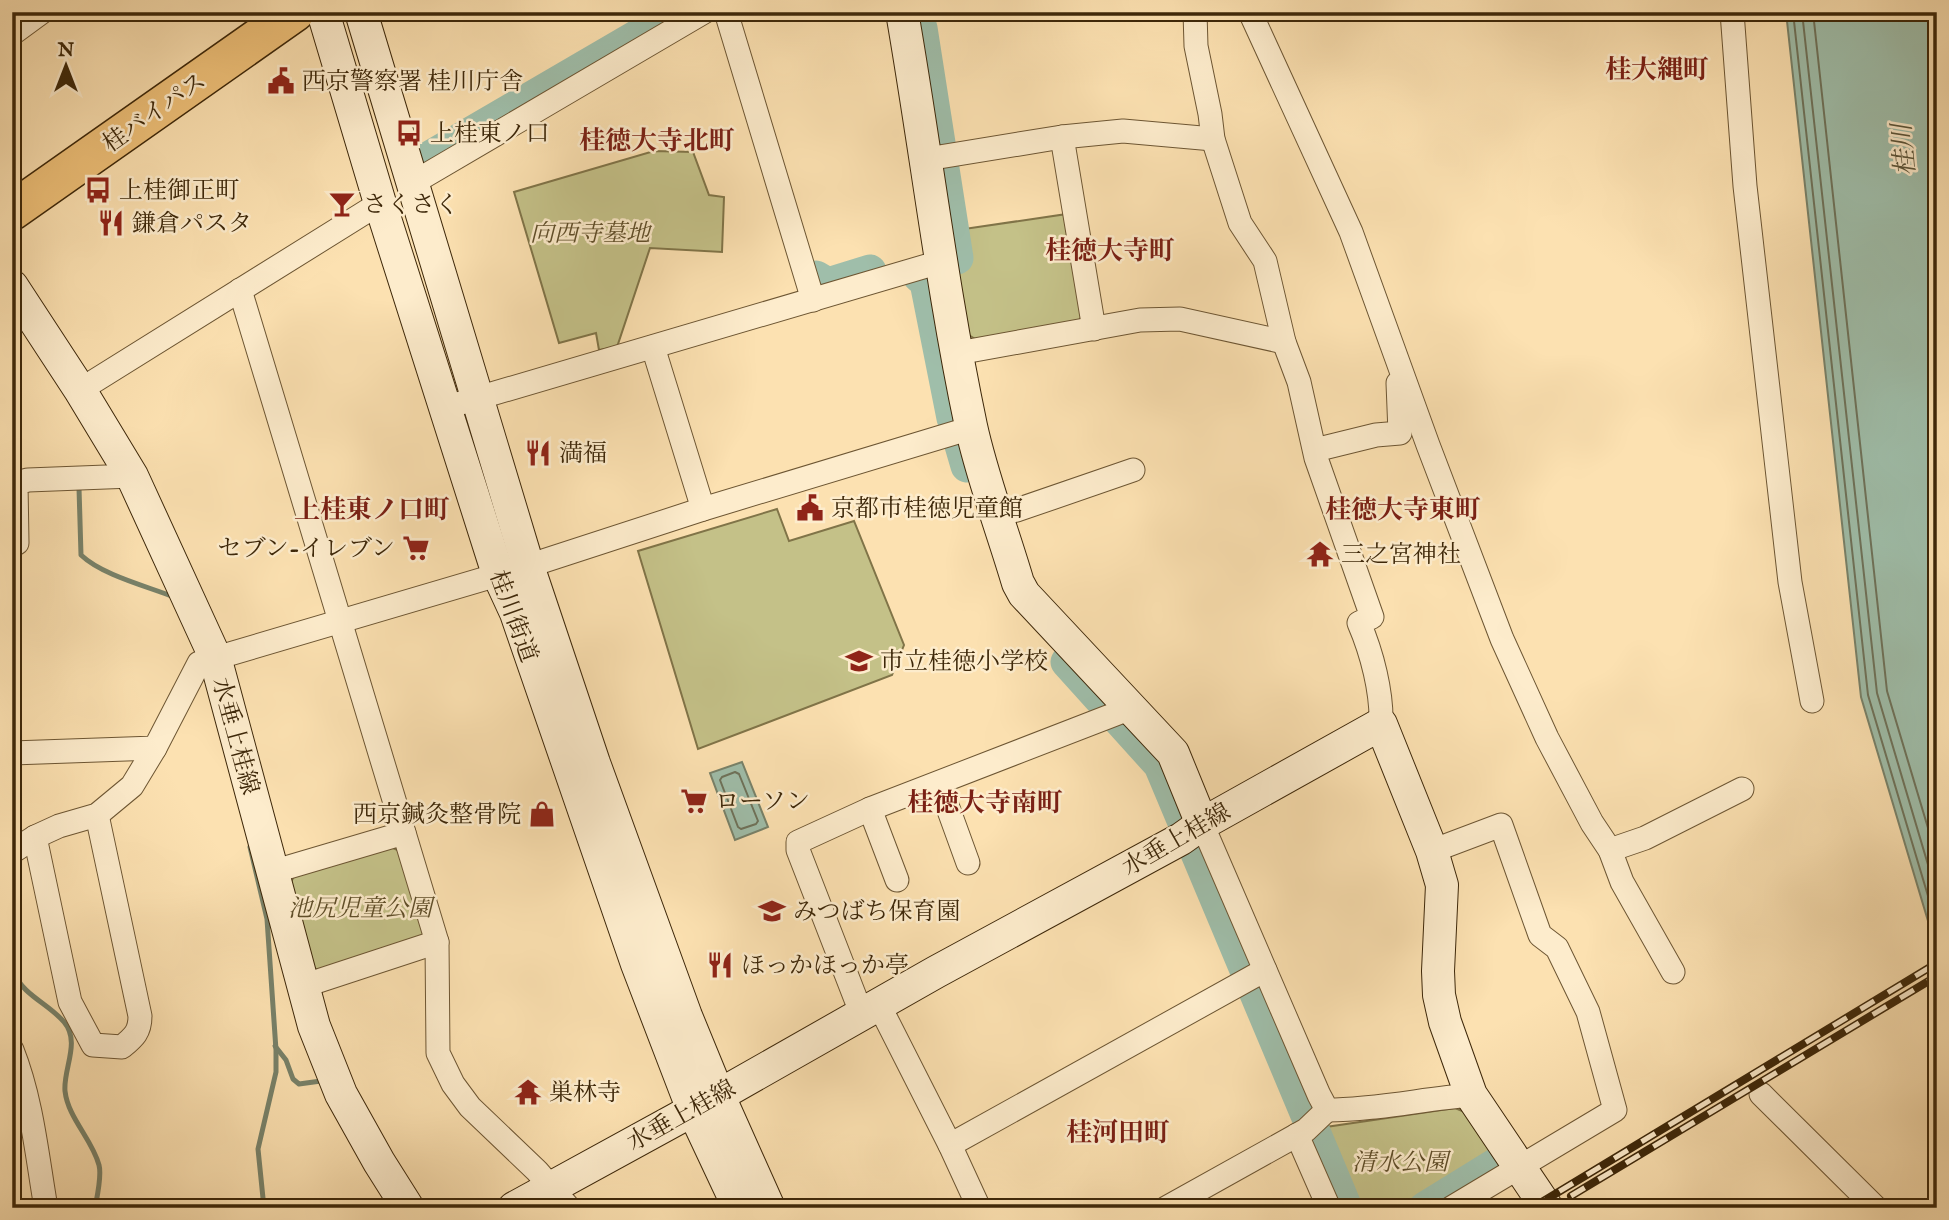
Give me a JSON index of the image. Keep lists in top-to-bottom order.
{
  "streets": {
    "highway": ["桂バイパス"],
    "street": ["桂川街道", "水垂上桂線"]
  },
  "crossings": [
    ["桂川街道", "水垂上桂線"]
  ],
  "districts": [
    "桂大縄町",
    "桂徳大寺北町",
    "桂徳大寺町",
    "上桂東ノ口町",
    "桂徳大寺東町",
    "桂徳大寺南町",
    "桂河田町"
  ],
  "water": ["桂川"],
  "parks": ["向西寺墓地", "池尻児童公園", "清水公園"],
  "places": {
    "public building": ["西京警察署 桂川庁舎", "京都市桂徳児童館"],
    "bus stop": ["上桂東ノ口", "上桂御正町"],
    "bar": ["さくさく"],
    "restaurant": ["鎌倉パスタ", "満福", "ほっかほっか亭"],
    "supermarket": ["セブン-イレブン", "ローソン"],
    "temple": ["三之宮神社", "巣林寺"],
    "school or university": ["市立桂徳小学校", "みつばち保育園"],
    "shop": ["西京鍼灸整骨院"]
  },
  "north": "top"
}
